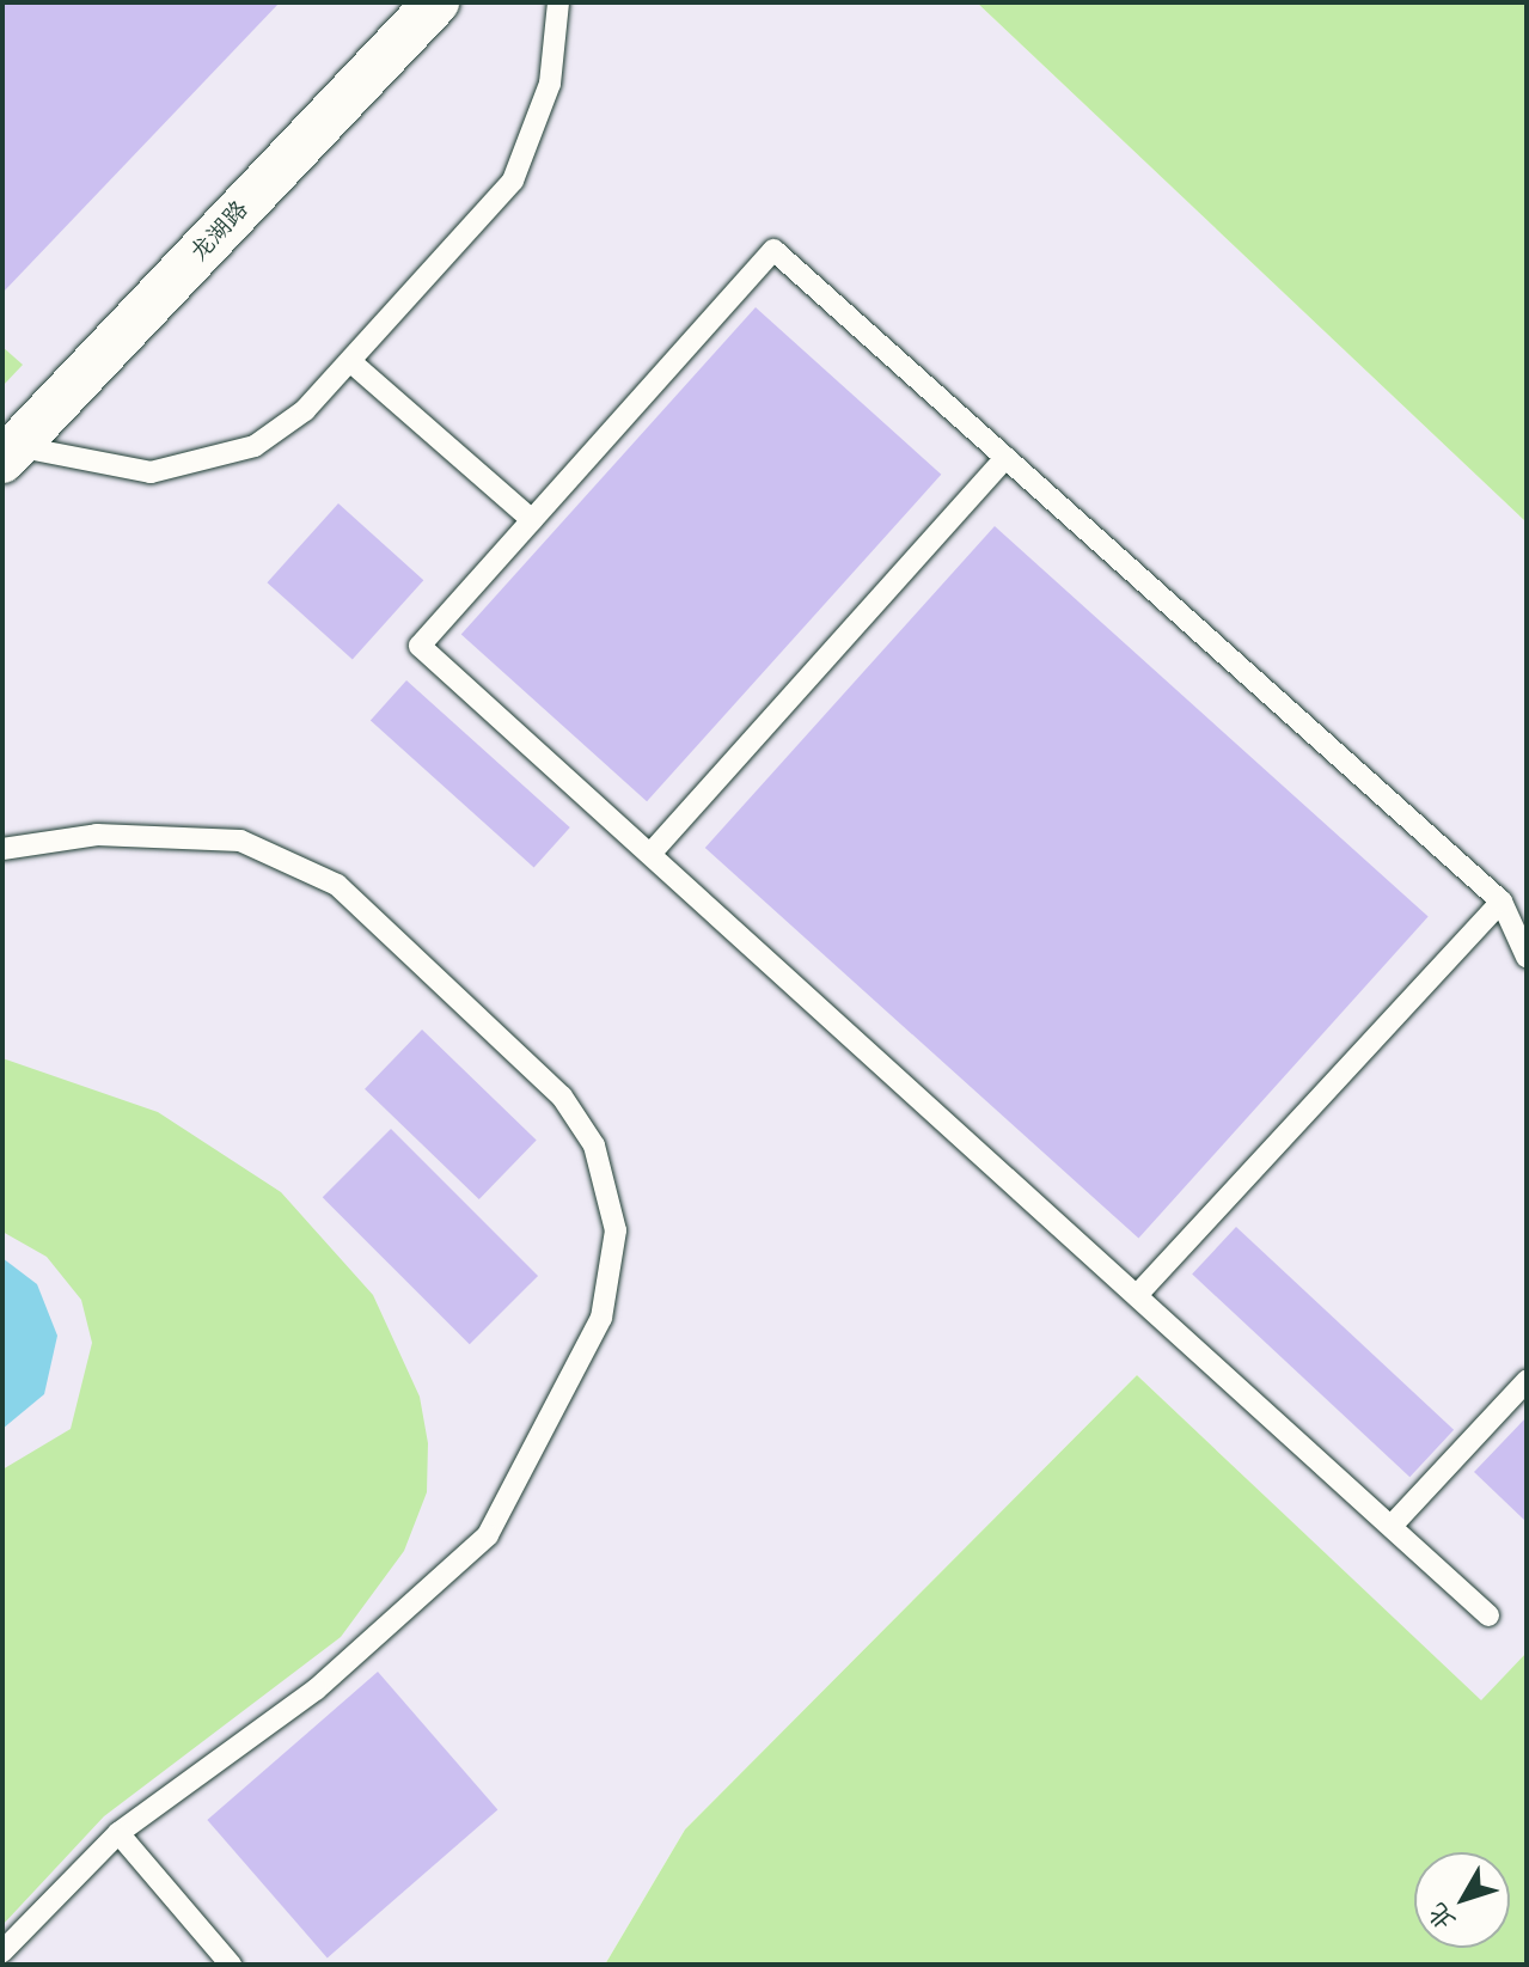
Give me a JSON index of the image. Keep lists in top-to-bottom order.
{
  "streets": {
    "street": ["龙湖路"]
  },
  "north": "bottom left"
}
